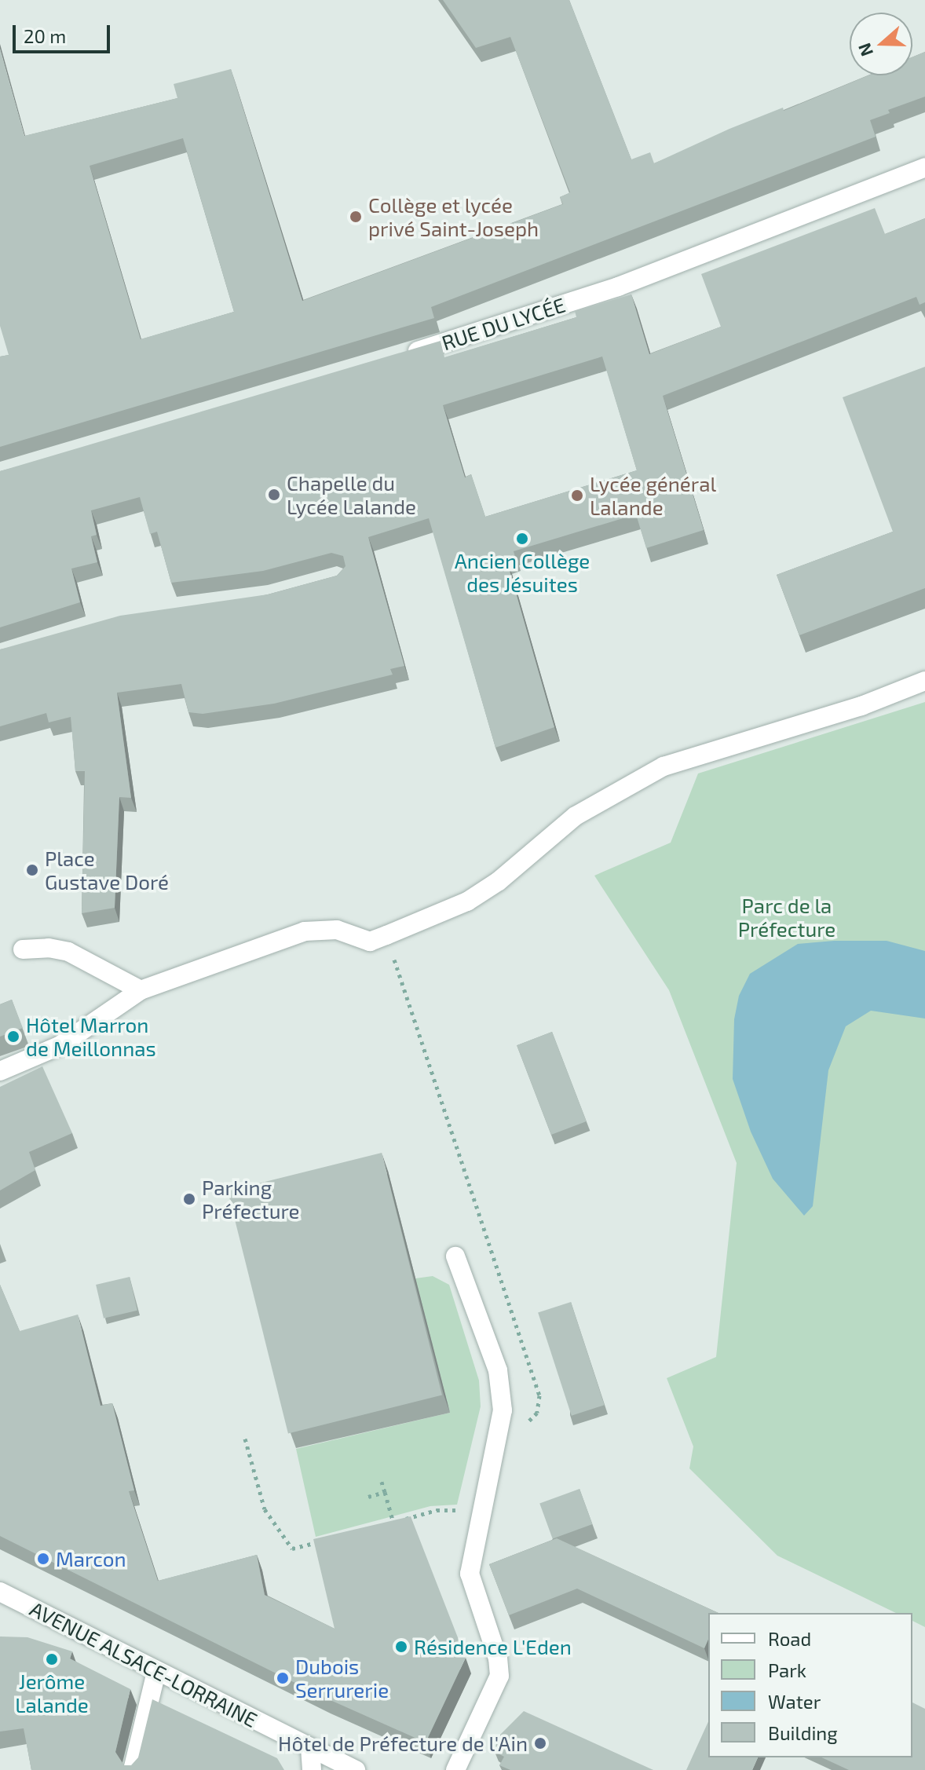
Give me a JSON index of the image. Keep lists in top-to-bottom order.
{
  "streets": {
    "street": ["RUE DU LYCÉE", "AVENUE ALSACE-LORRAINE"]
  },
  "parks": ["Parc de la Préfecture"],
  "places": [
    "Collège et lycée privé Saint-Joseph",
    "Chapelle du Lycée Lalande",
    "Lycée général Lalande",
    "Ancien Collège des Jésuites",
    "Place Gustave Doré",
    "Hôtel Marron de Meillonnas",
    "Parking Préfecture",
    "Marcon",
    "Résidence L'Eden",
    "Jerôme Lalande",
    "Dubois Serrurerie",
    "Hôtel de Préfecture de l'Ain"
  ],
  "legend": [
    "Road",
    "Park",
    "Water",
    "Building"
  ],
  "scale_bar": "20 m",
  "north": "left"
}
